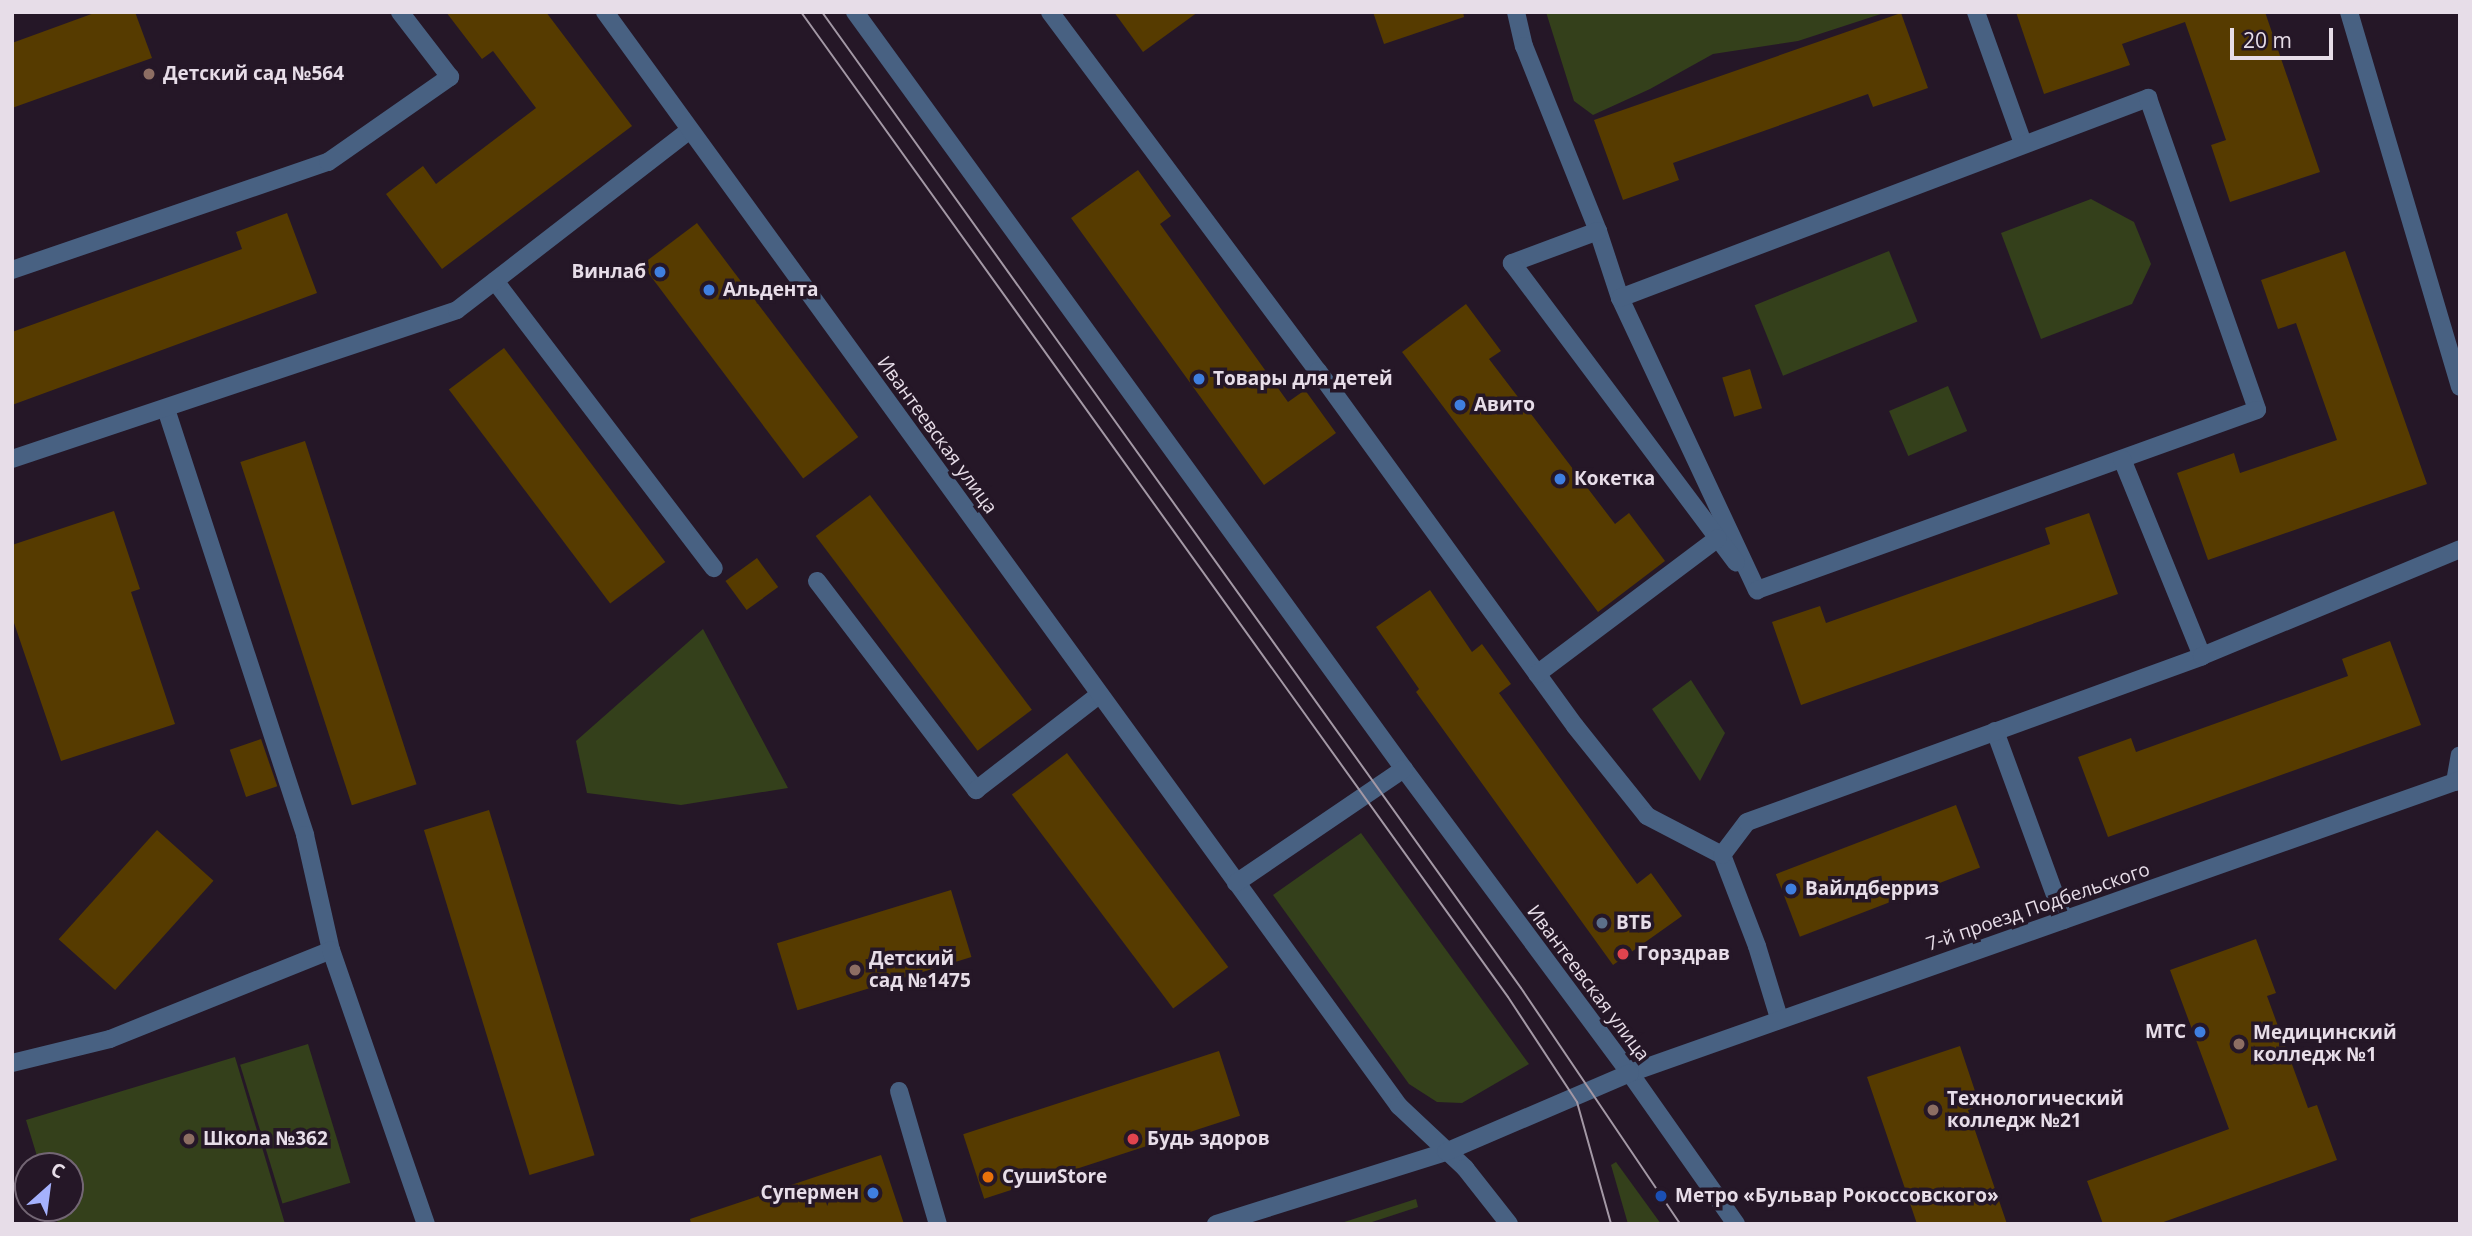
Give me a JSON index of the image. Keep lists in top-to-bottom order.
{
  "streets": {
    "street": ["Ивантеевская улица", "7-й проезд Подбельского"]
  },
  "crossings": [
    ["Ивантеевская улица", "7-й проезд Подбельского"]
  ],
  "places": [
    "Детский сад №564",
    "Винлаб",
    "Альдента",
    "Товары для детей",
    "Авито",
    "Кокетка",
    "Вайлдберриз",
    "ВТБ",
    "Горздрав",
    "Детский сад №1475",
    "МТС",
    "Медицинский колледж №1",
    "Технологический колледж №21",
    "Школа №362",
    "Будь здоров",
    "СушиStore",
    "Супермен",
    "Метро «Бульвар Рокоссовского»"
  ],
  "scale_bar": "20 m",
  "north": "top right"
}
